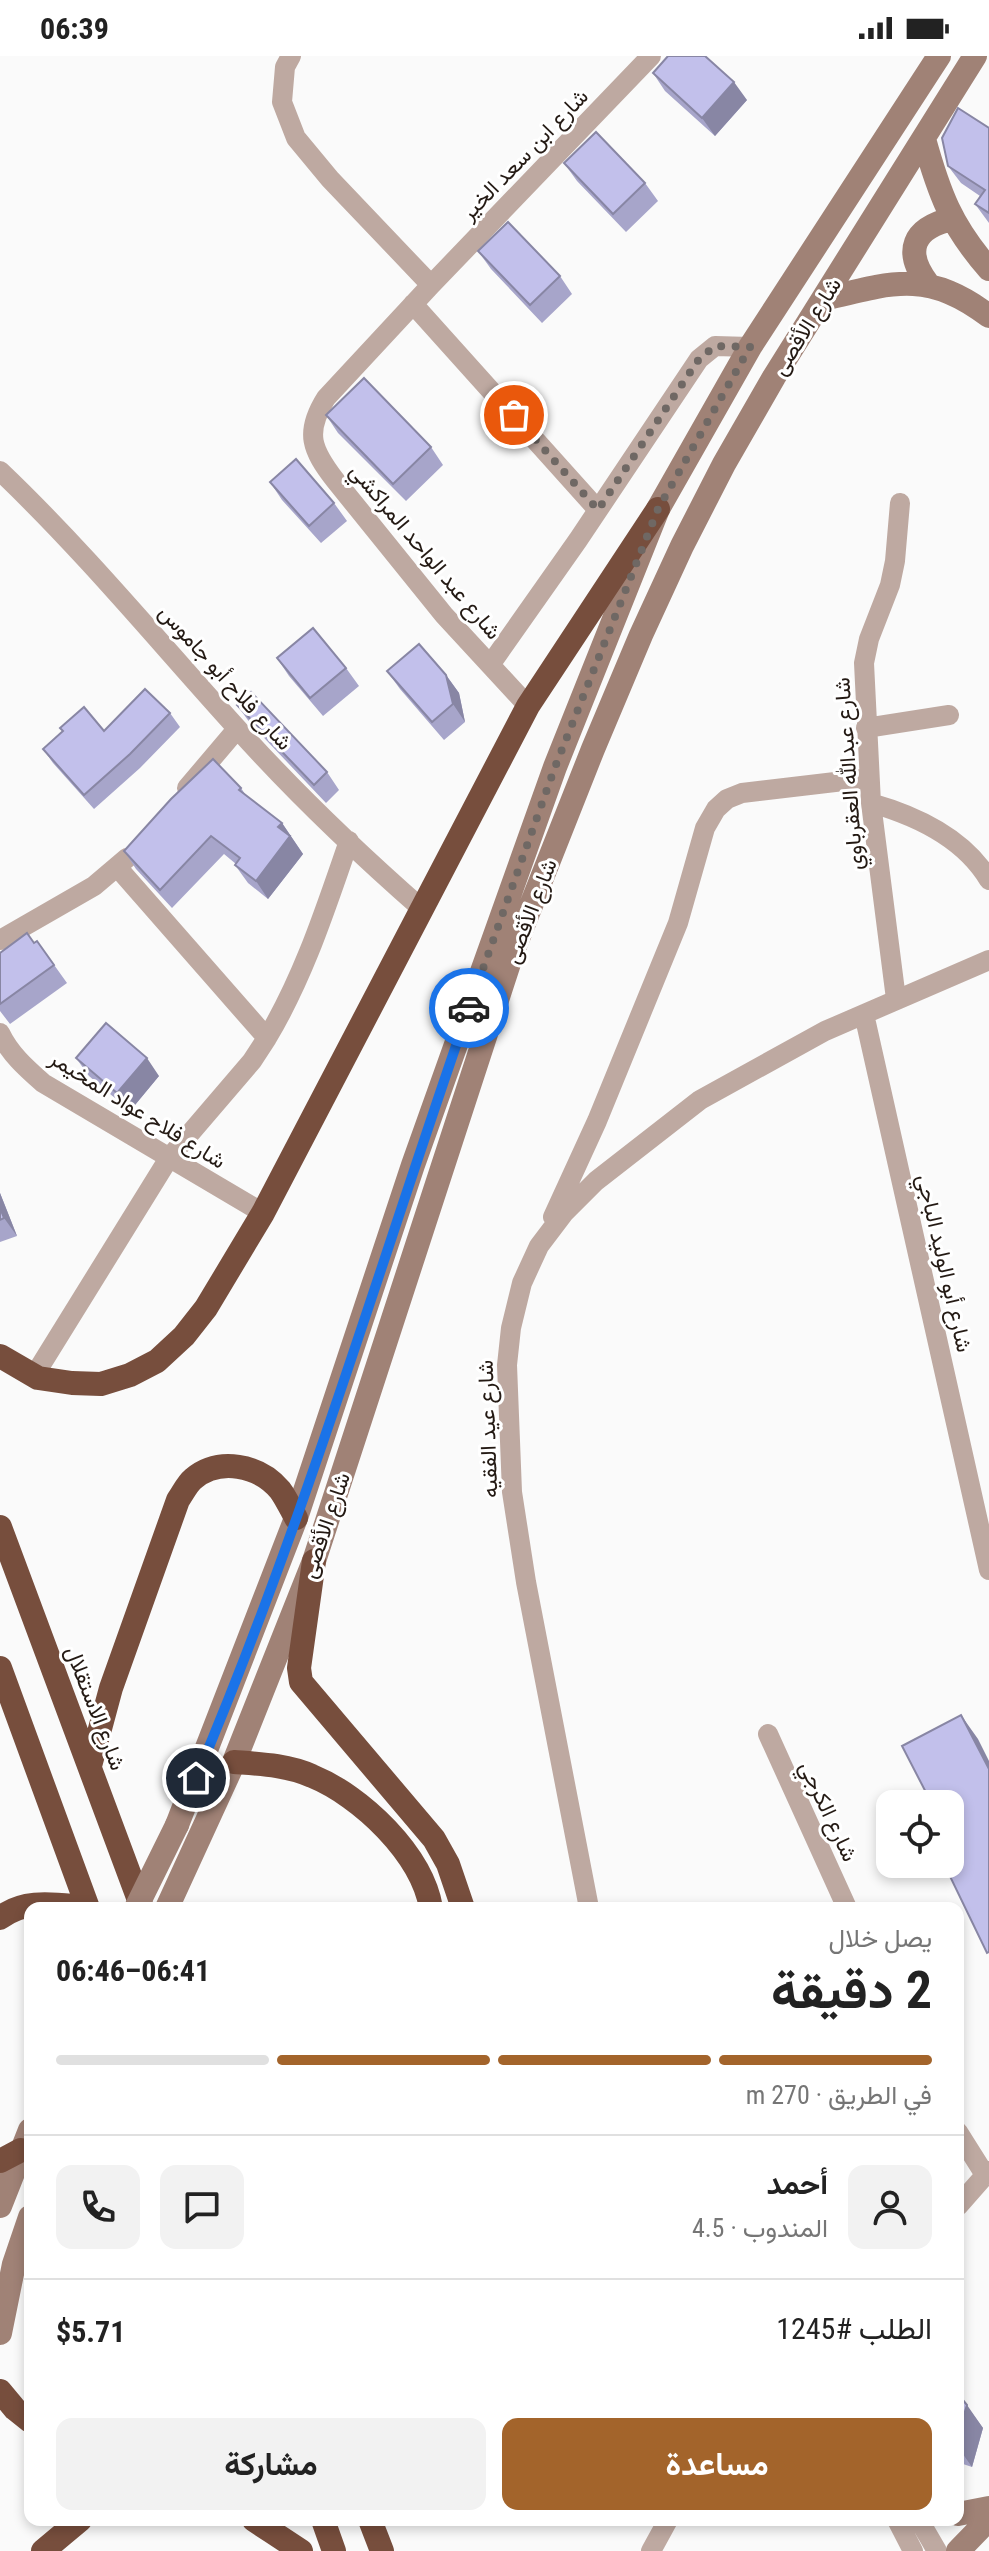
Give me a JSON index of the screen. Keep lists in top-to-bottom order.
{
  "streets": {
    "highway": ["شارع الاستقلال"],
    "main road": ["شارع الأقصى"],
    "street": [
      "شارع ابن سعد الخير",
      "شارع عبد الواحد المراكشي",
      "شارع فلاح أبو جاموس",
      "شارع عبدالله العقرباوي",
      "شارع فلاح عواد المخيمر",
      "شارع أبو الوليد الباجي",
      "شارع عيد الفقيه",
      "شارع الكرجي"
    ]
  },
  "crossings": [
    ["شارع ابن سعد الخير", "شارع عبد الواحد المراكشي"],
    ["شارع عبدالله العقرباوي", "شارع عيد الفقيه"],
    ["شارع أبو الوليد الباجي", "شارع عيد الفقيه"]
  ],
  "page": {
    "status": "06:39",
    "heading": ["2 دقيقة", "يصل خلال", "06:41–06:46"],
    "panel": [
      "أحمد",
      "المندوب · 4.5",
      "الطلب #1245",
      "$5.71"
    ],
    "bar": "في الطريق · 270 m",
    "buttons": ["مساعدة", "مشاركة"]
  }
}
